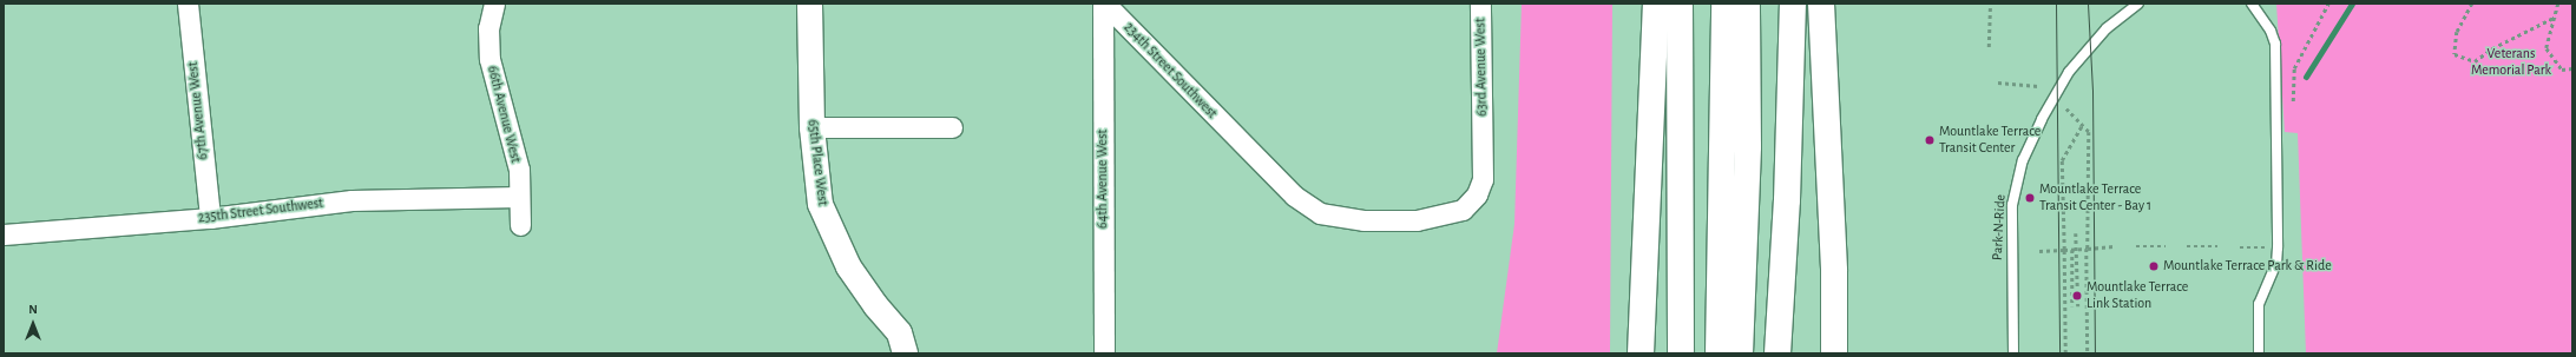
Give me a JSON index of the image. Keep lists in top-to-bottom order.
{
  "streets": {
    "street": [
      "63rd Avenue West",
      "234th Street Southwest",
      "67th Avenue West",
      "66th Avenue West",
      "65th Place West",
      "64th Avenue West",
      "235th Street Southwest"
    ],
    "lane": ["Park-N-Ride"]
  },
  "crossings": [
    ["63rd Avenue West", "234th Street Southwest"],
    ["234th Street Southwest", "64th Avenue West"],
    ["67th Avenue West", "235th Street Southwest"],
    ["66th Avenue West", "235th Street Southwest"]
  ],
  "parks": ["Veterans Memorial Park"],
  "places": [
    "Mountlake Terrace Transit Center",
    "Mountlake Terrace Transit Center - Bay 1",
    "Mountlake Terrace Park & Ride",
    "Mountlake Terrace Link Station"
  ],
  "north": "top"
}
